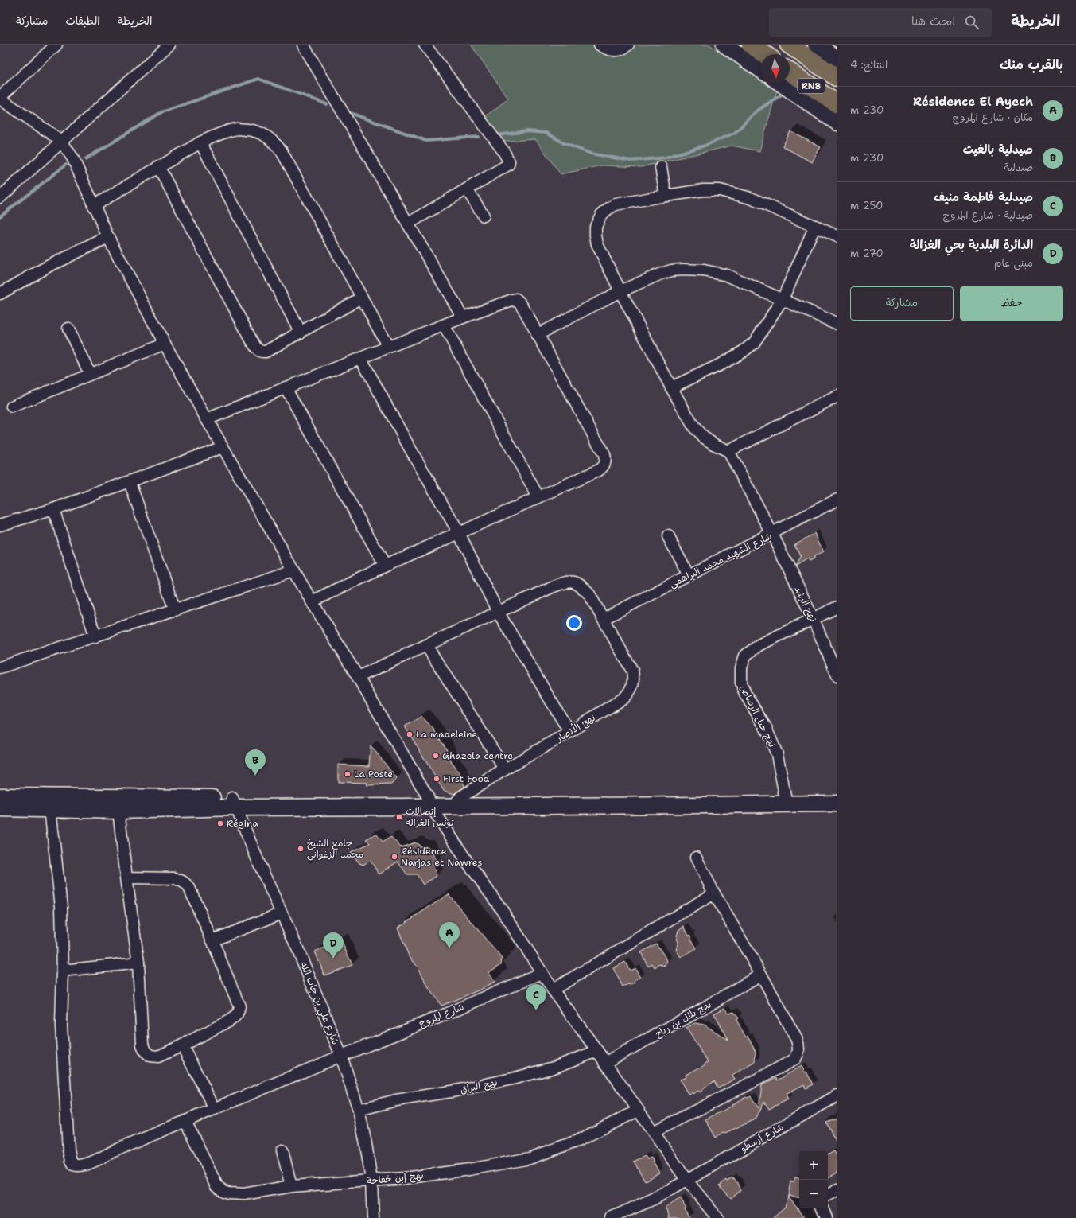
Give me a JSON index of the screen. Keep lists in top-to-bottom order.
{
  "streets": {
    "highway": ["RN8"],
    "street": [
      "شارع الشهيد محمد البراهمي",
      "نهج الرشد",
      "نهج جبل الرصاص",
      "نهج الأنصار",
      "شارع علي بن جاب الله",
      "شارع المروج",
      "نهج بلال بن رباح",
      "نهج البراق",
      "شارع أرسطو",
      "نهج إبن خفاجة"
    ]
  },
  "crossings": [
    ["شارع الشهيد محمد البراهمي", "نهج الرشد"],
    ["شارع الشهيد محمد البراهمي", "نهج الأنصار"],
    ["نهج الرشد", "نهج جبل الرصاص"],
    ["شارع علي بن جاب الله", "شارع المروج"],
    ["شارع علي بن جاب الله", "نهج البراق"],
    ["شارع علي بن جاب الله", "نهج إبن خفاجة"],
    ["شارع المروج", "نهج إبن خفاجة"]
  ],
  "places": {
    "other": [
      "La madeleine",
      "Ghazela centre",
      "La Poste",
      "First Food",
      "Régina",
      "جامع الشيخ محمد الزغواني",
      "Résidence Narjas et Nawres"
    ],
    "transit": ["إتصالات تونس الغزالة"]
  },
  "north": "bottom",
  "page": {
    "header": "الخريطة",
    "search": "ابحث هنا",
    "nav": ["الخريطة", "الطبقات", "مشاركة"],
    "heading": ["بالقرب منك", "النتائج: 4"],
    "list": [
      {
        "mark": "A",
        "name": "Résidence El Ayech",
        "note": "مكان · شارع المروج",
        "value": "230 m"
      },
      {
        "mark": "B",
        "name": "صيدلية بالغيث",
        "note": "صيدلية",
        "value": "230 m"
      },
      {
        "mark": "C",
        "name": "صيدلية فاطمة منيف",
        "note": "صيدلية · شارع المروج",
        "value": "250 m"
      },
      {
        "mark": "D",
        "name": "الدائرة البلدية بحي الغزالة",
        "note": "مبنى عام",
        "value": "270 m"
      }
    ],
    "buttons": ["حفظ", "مشاركة"],
    "pins": [
      "B",
      "A",
      "D",
      "C"
    ],
    "map_buttons": ["+", "−"]
  }
}
